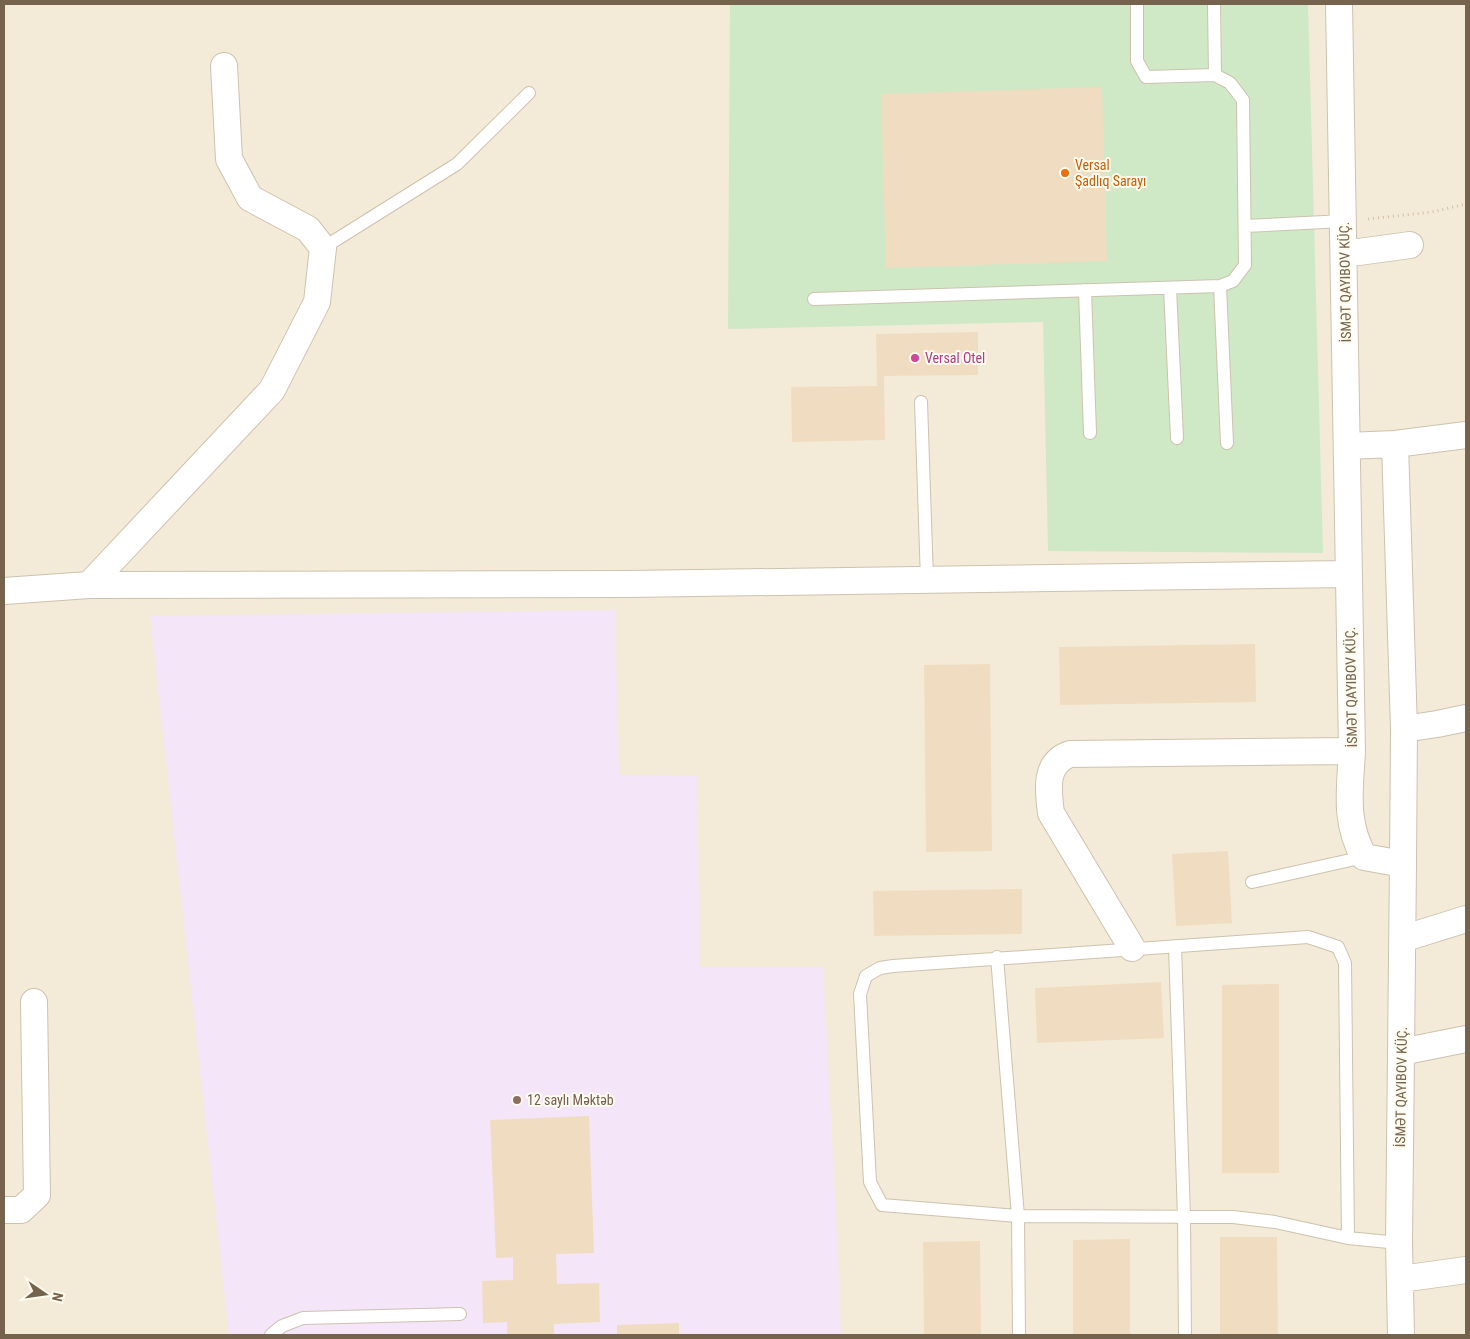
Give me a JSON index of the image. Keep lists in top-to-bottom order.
{
  "places": ["Versal Şadlıq Sarayı", "Versal Otel", "12 saylı Məktəb"],
  "north": "right"
}
